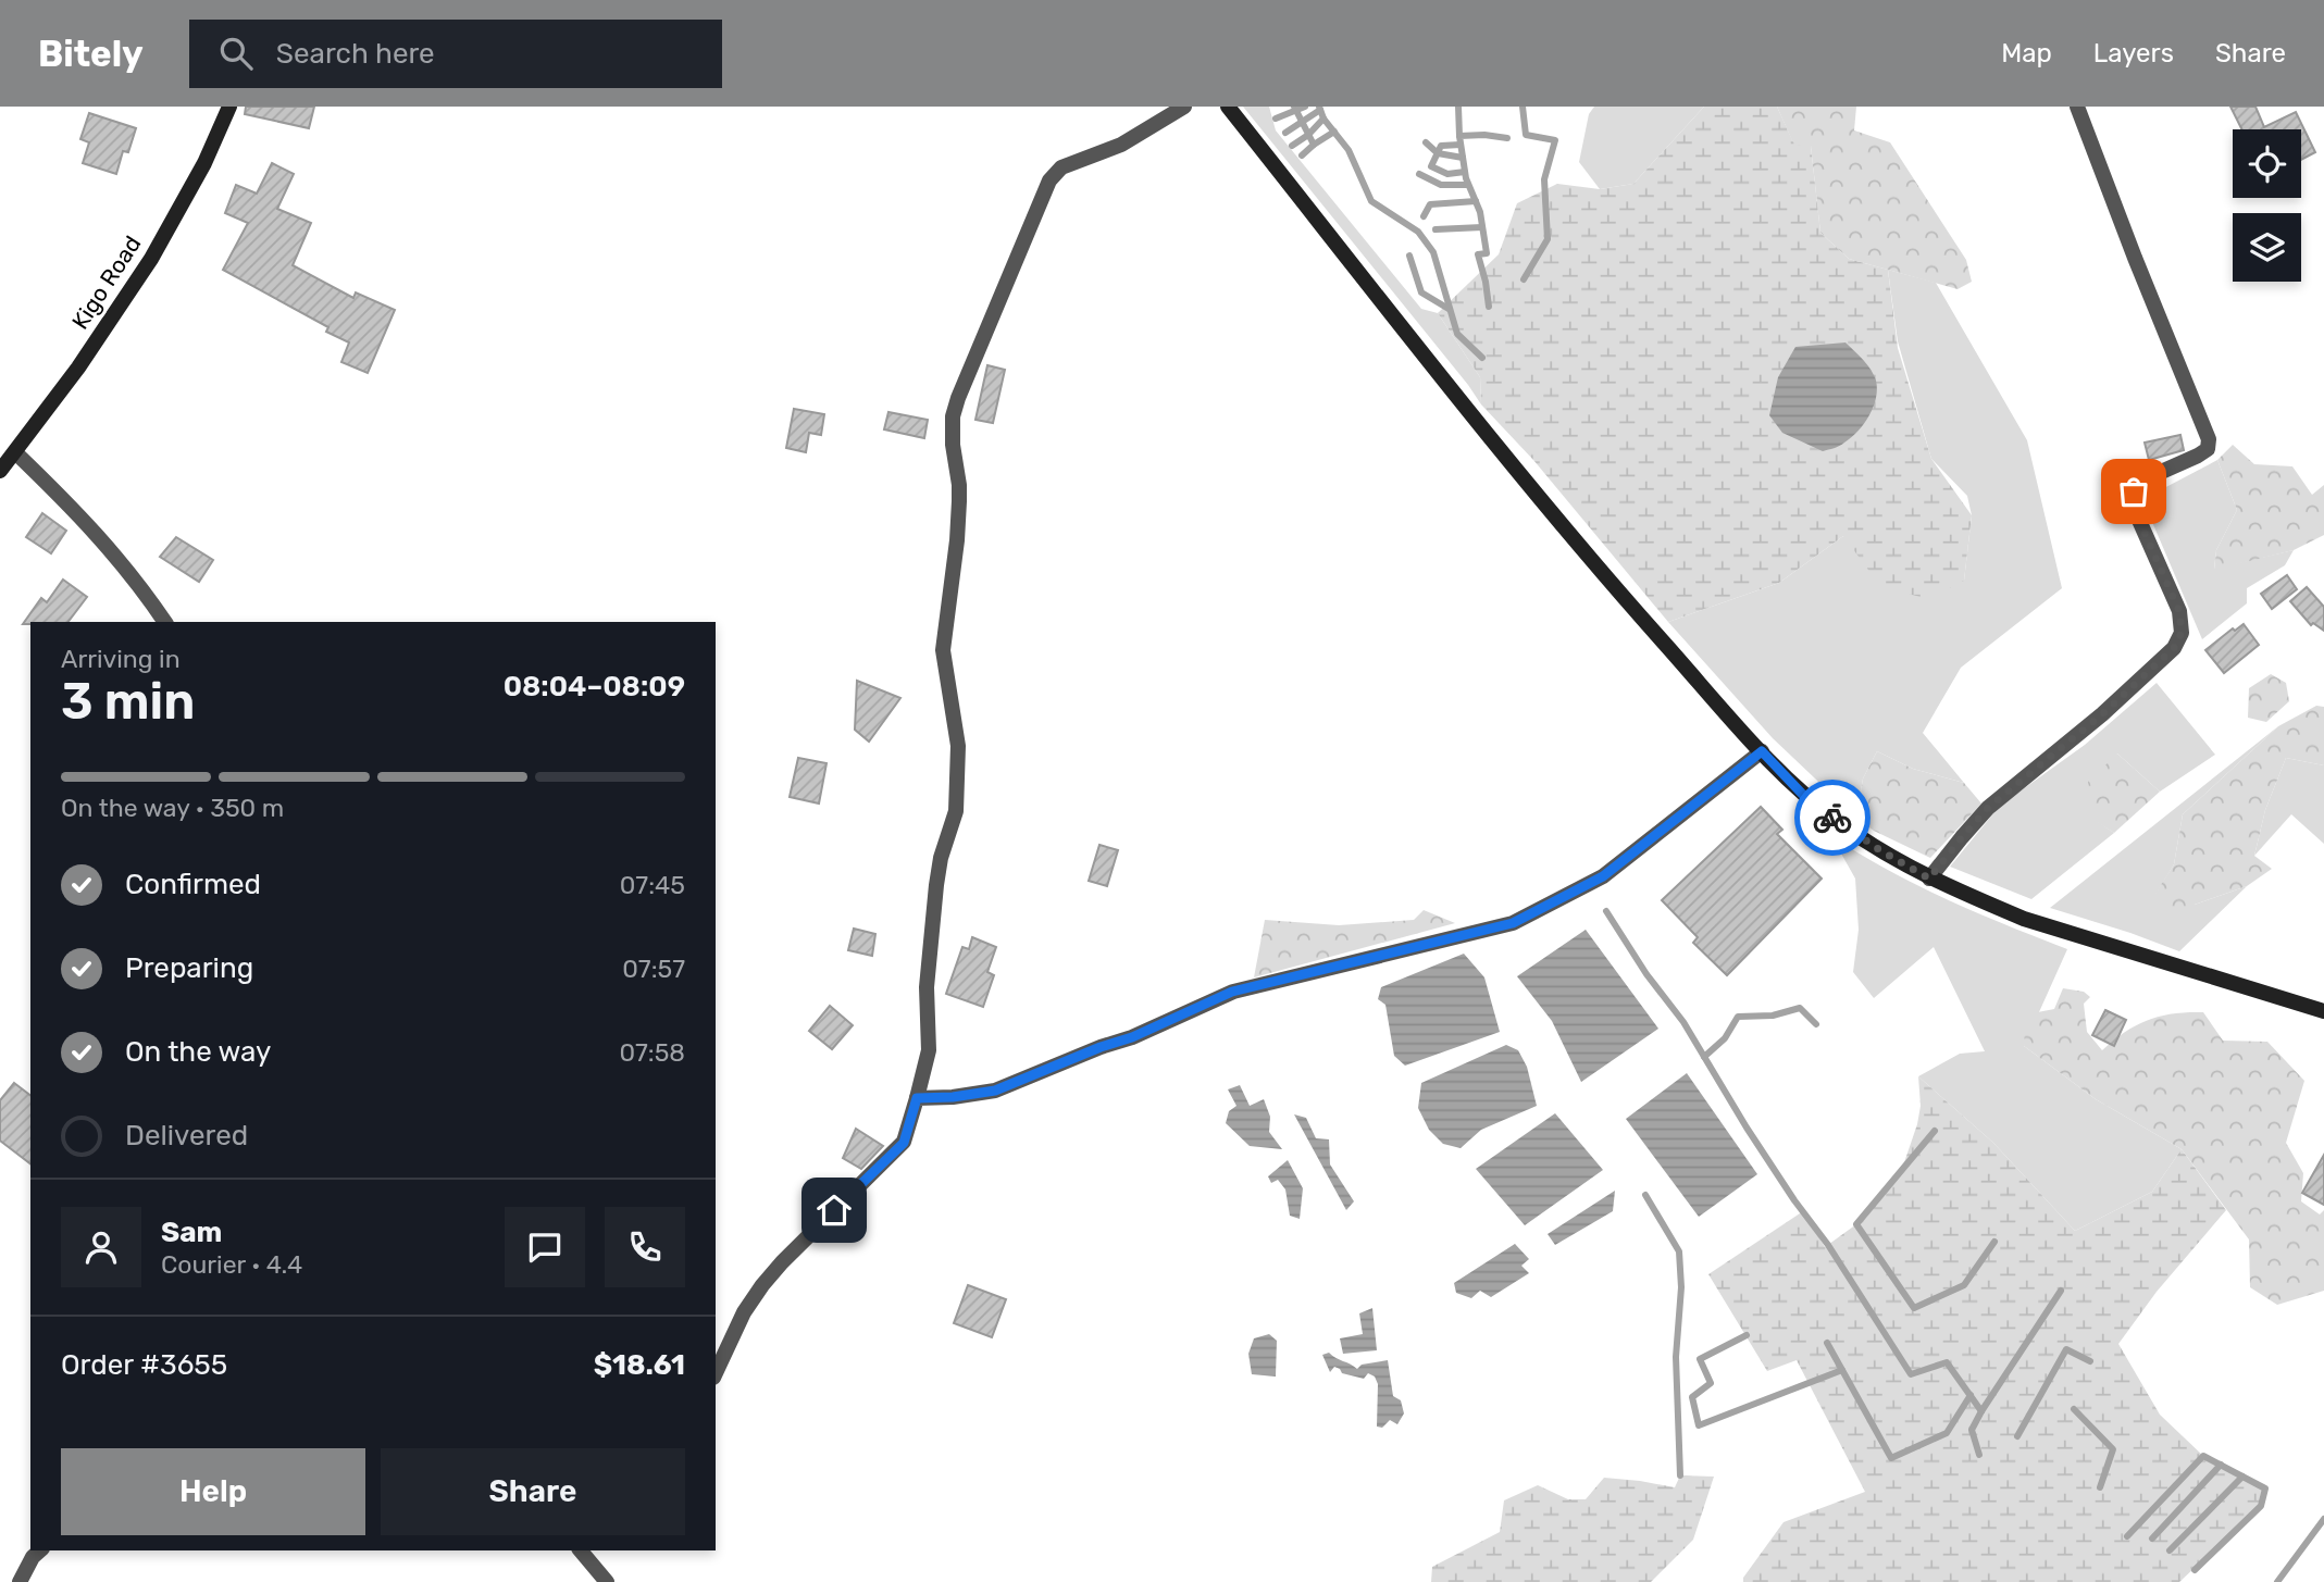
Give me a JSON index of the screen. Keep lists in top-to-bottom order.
{
  "streets": {
    "street": ["Kigo Road"]
  },
  "page": {
    "header": "Bitely",
    "search": "Search here",
    "nav": ["Map", "Layers", "Share"],
    "heading": ["3 min", "Arriving in", "08:04–08:09"],
    "panel": [
      "Sam",
      "Courier · 4.4",
      "Order #3655",
      "$18.61"
    ],
    "bar": "On the way · 350 m",
    "list": [
      ["Confirmed", "07:45"],
      ["Preparing", "07:57"],
      ["On the way", "07:58"],
      "Delivered"
    ],
    "buttons": ["Help", "Share"]
  }
}
